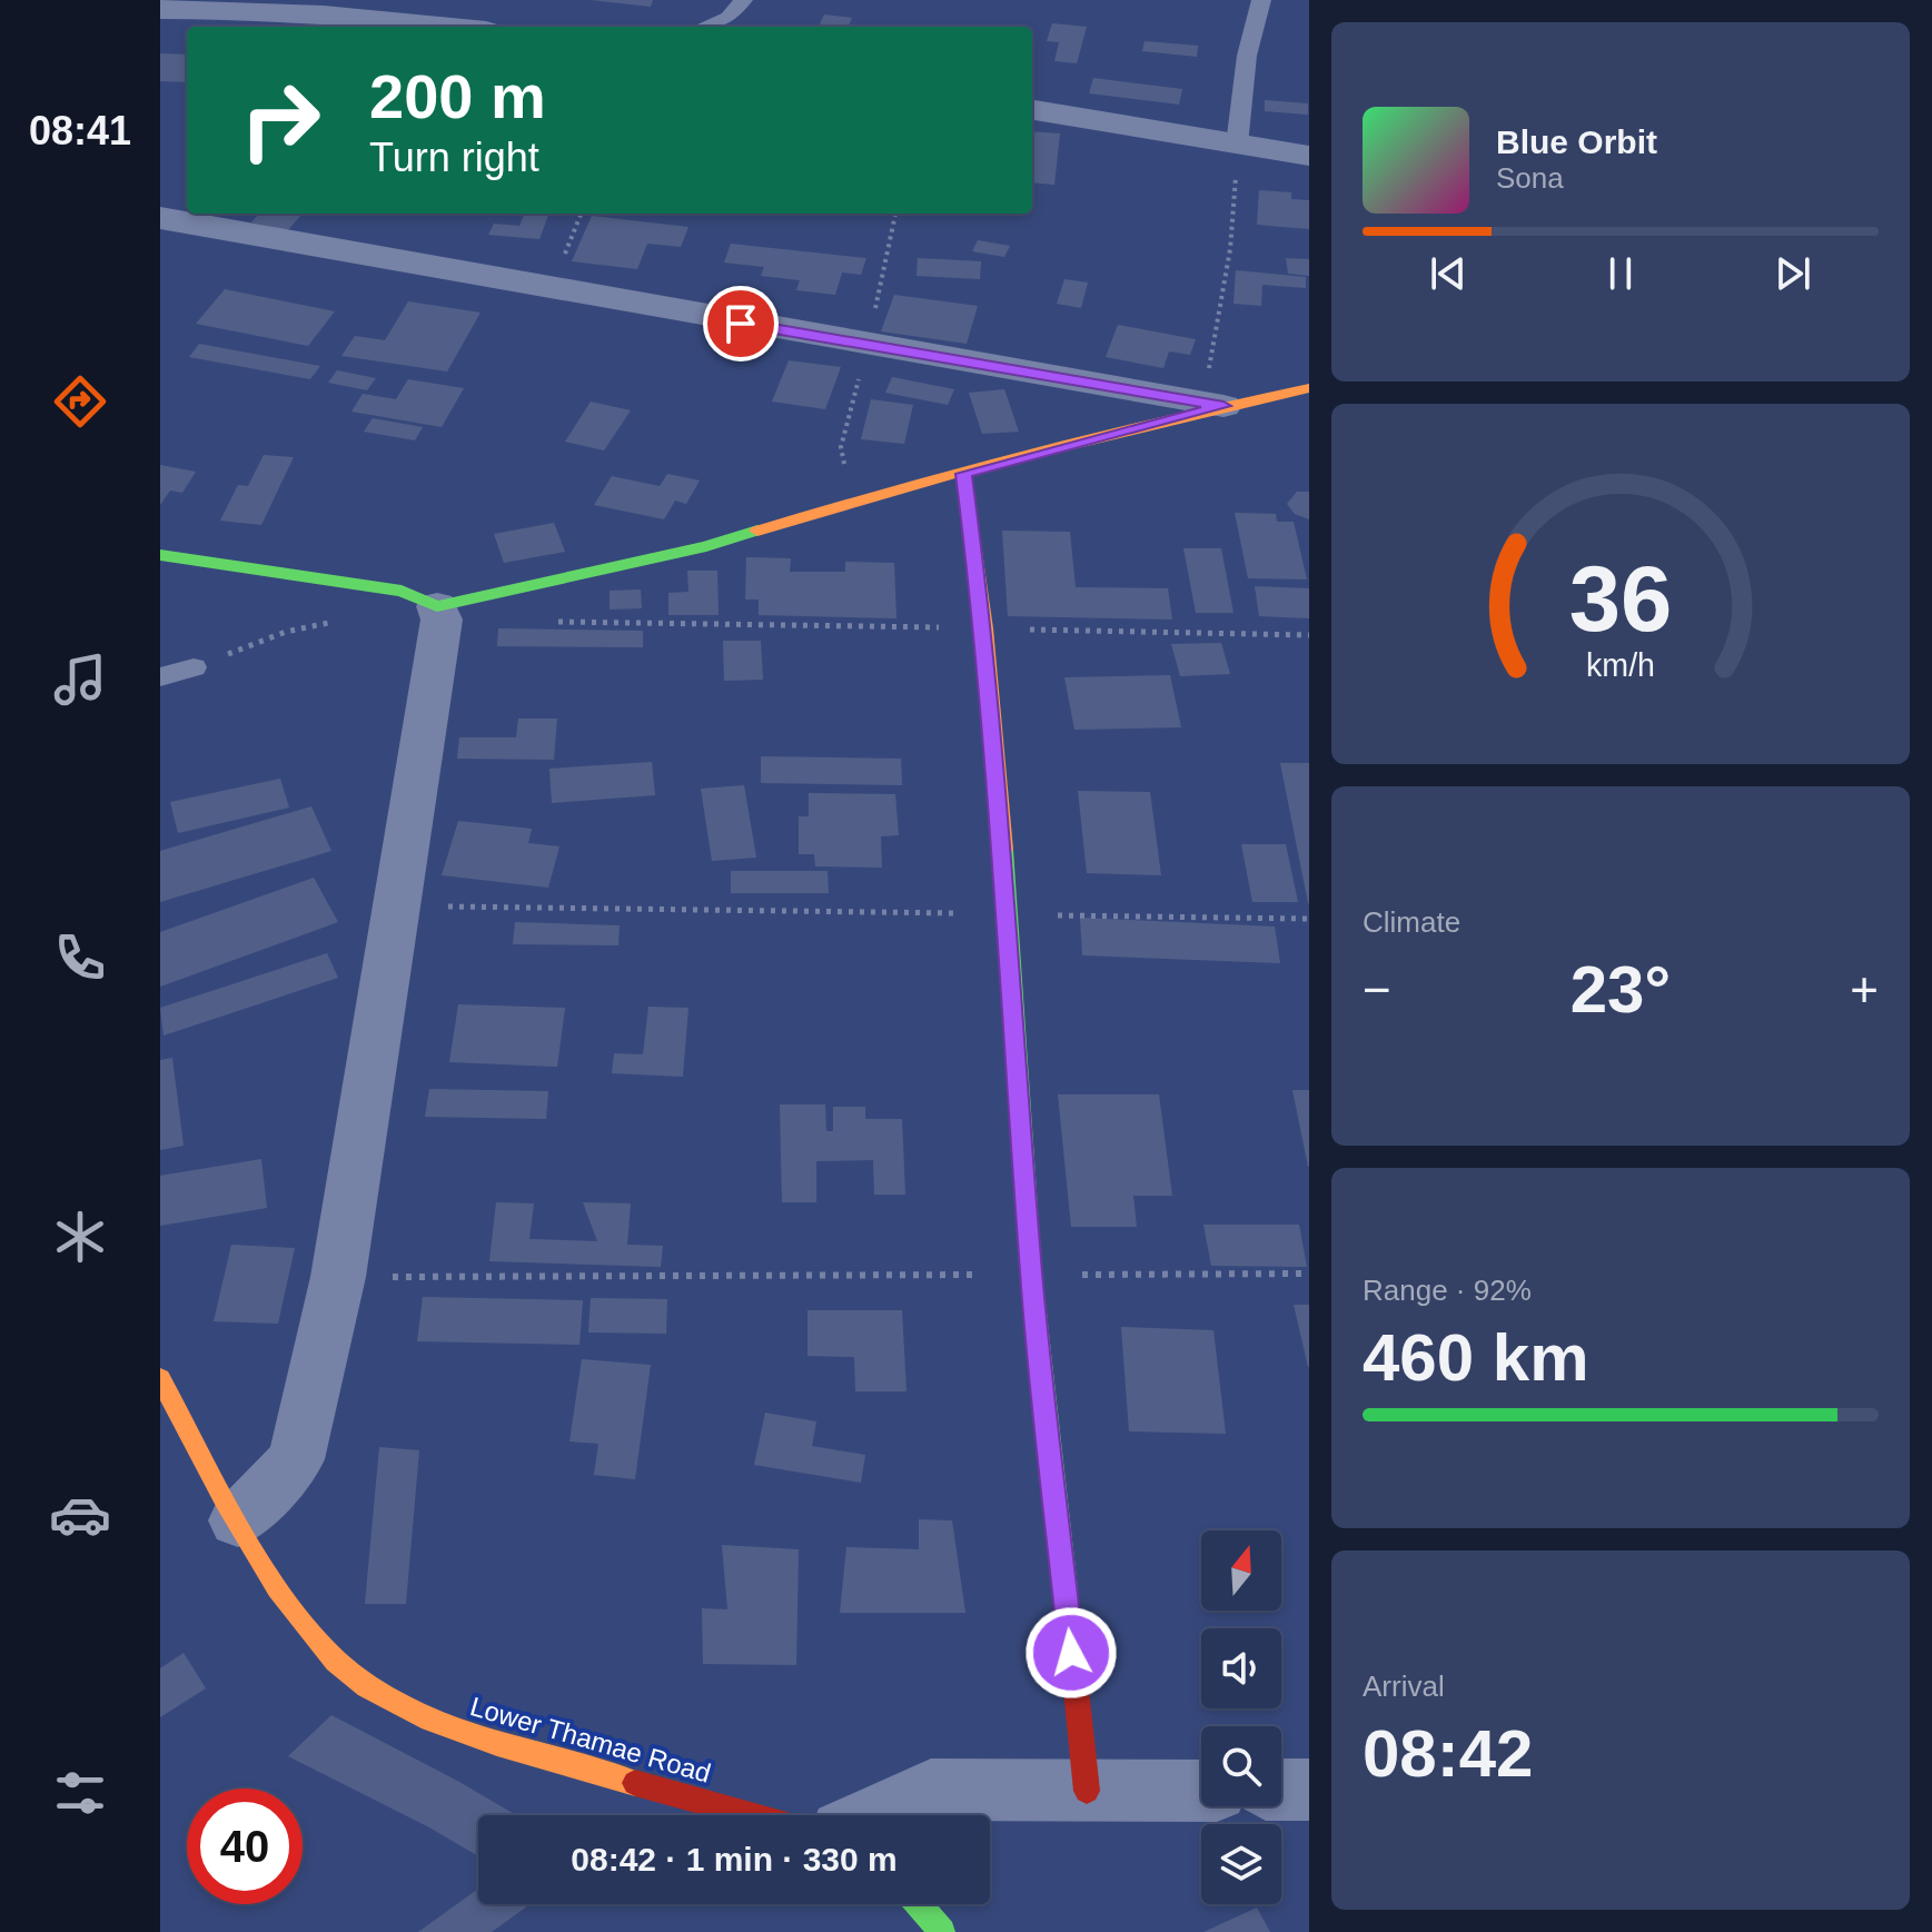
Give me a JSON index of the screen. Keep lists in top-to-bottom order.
{
  "streets": {
    "street": ["Lower Thamae Road"]
  },
  "north": "top",
  "page": {
    "tabs": "08:41",
    "turn": ["200 m", "Turn right"],
    "song": ["Blue Orbit", "Sona"],
    "tile": [
      "Climate",
      ["Range · 92%", "460 km"],
      ["Arrival", "08:42"]
    ],
    "heat": ["−", "23°", "+"],
    "limit": "40",
    "trip": "08:42 · 1 min · 330 m",
    "gauge": ["36", "km/h"]
  }
}
